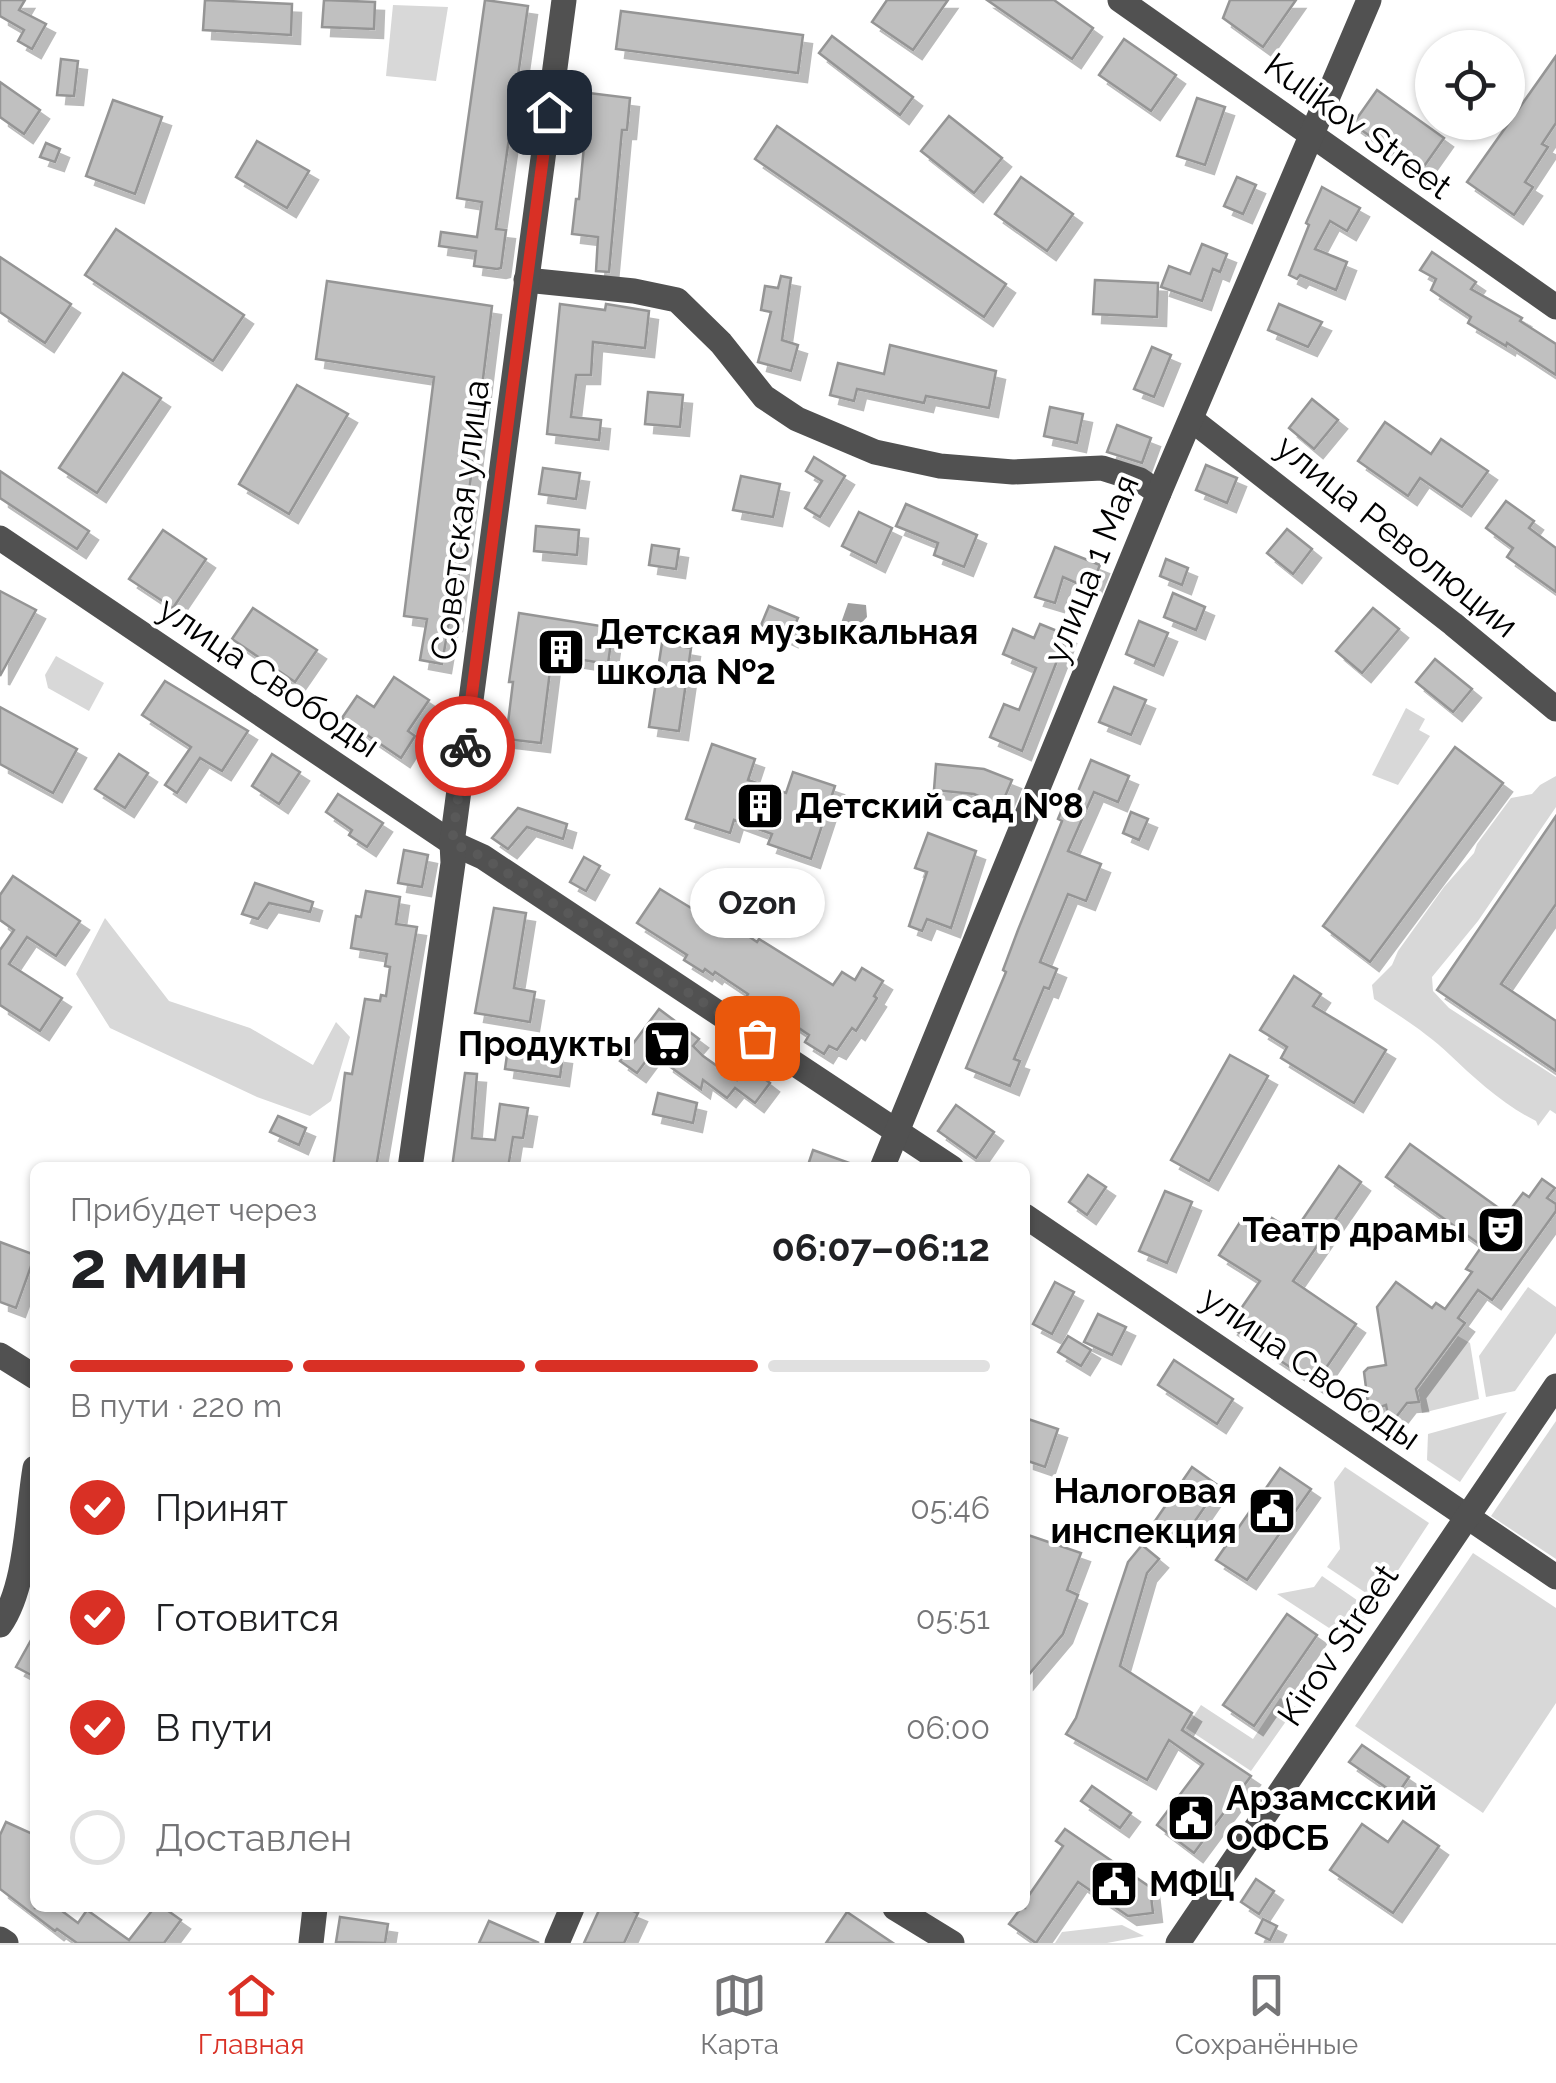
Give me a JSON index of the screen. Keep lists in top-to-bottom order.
{
  "streets": {
    "street": [
      "Kulikov Street",
      "Советская улица",
      "улица Революции",
      "улица 1 Мая",
      "улица Свободы",
      "Kirov Street"
    ]
  },
  "crossings": [
    ["Kulikov Street", "улица 1 Мая"],
    ["Советская улица", "улица Свободы"],
    ["улица Революции", "улица 1 Мая"],
    ["улица 1 Мая", "улица Свободы"],
    ["улица Свободы", "Kirov Street"]
  ],
  "places": {
    "building": ["Детская музыкальная школа №2", "Детский сад №8"],
    "other": ["Ozon"],
    "supermarket": ["Продукты"],
    "theatre": ["Театр драмы"],
    "public building": ["Налоговая инспекция", "Арзамсский ОФСБ", "МФЦ"]
  },
  "page": {
    "bubble": "Ozon",
    "heading": ["2 мин", "Прибудет через", "06:07–06:12"],
    "bar": "В пути · 220 m",
    "list": [
      ["Принят", "05:46"],
      ["Готовится", "05:51"],
      ["В пути", "06:00"],
      "Доставлен"
    ],
    "tabs": ["Главная", "Карта", "Сохранённые"]
  }
}
